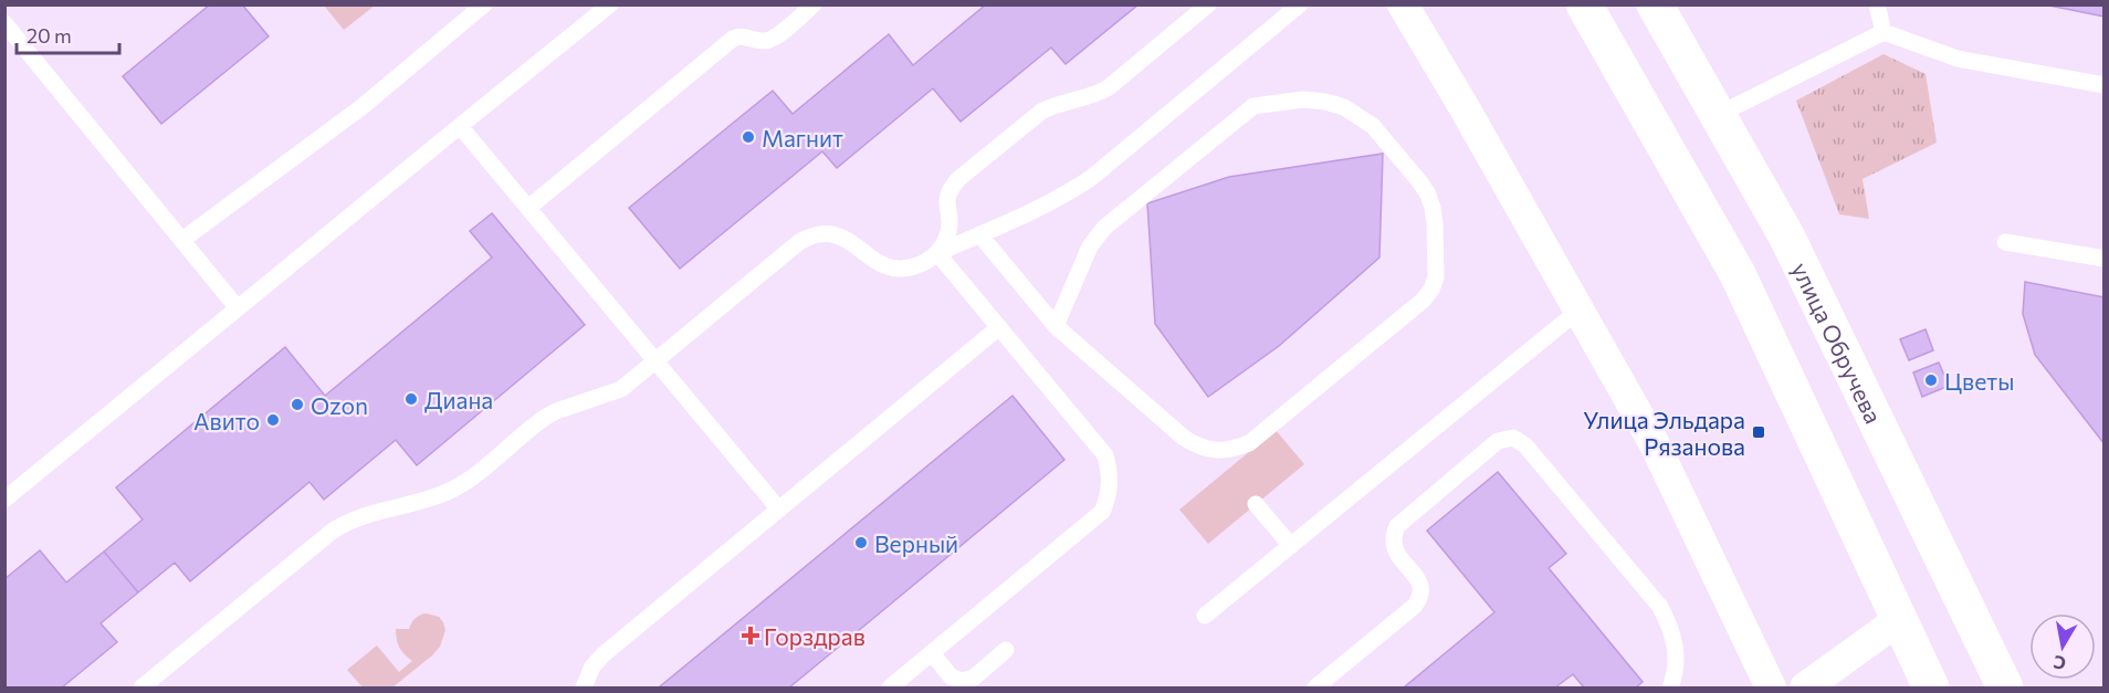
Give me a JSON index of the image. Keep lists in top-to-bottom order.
{
  "streets": {
    "main road": ["улица Обручева"]
  },
  "places": {
    "other": [
      "Магнит",
      "Цветы",
      "Диана",
      "Ozon",
      "Авито",
      "Верный"
    ],
    "transit": ["Улица Эльдара Рязанова"],
    "health": ["Горздрав"]
  },
  "scale_bar": "20 m",
  "north": "bottom"
}
